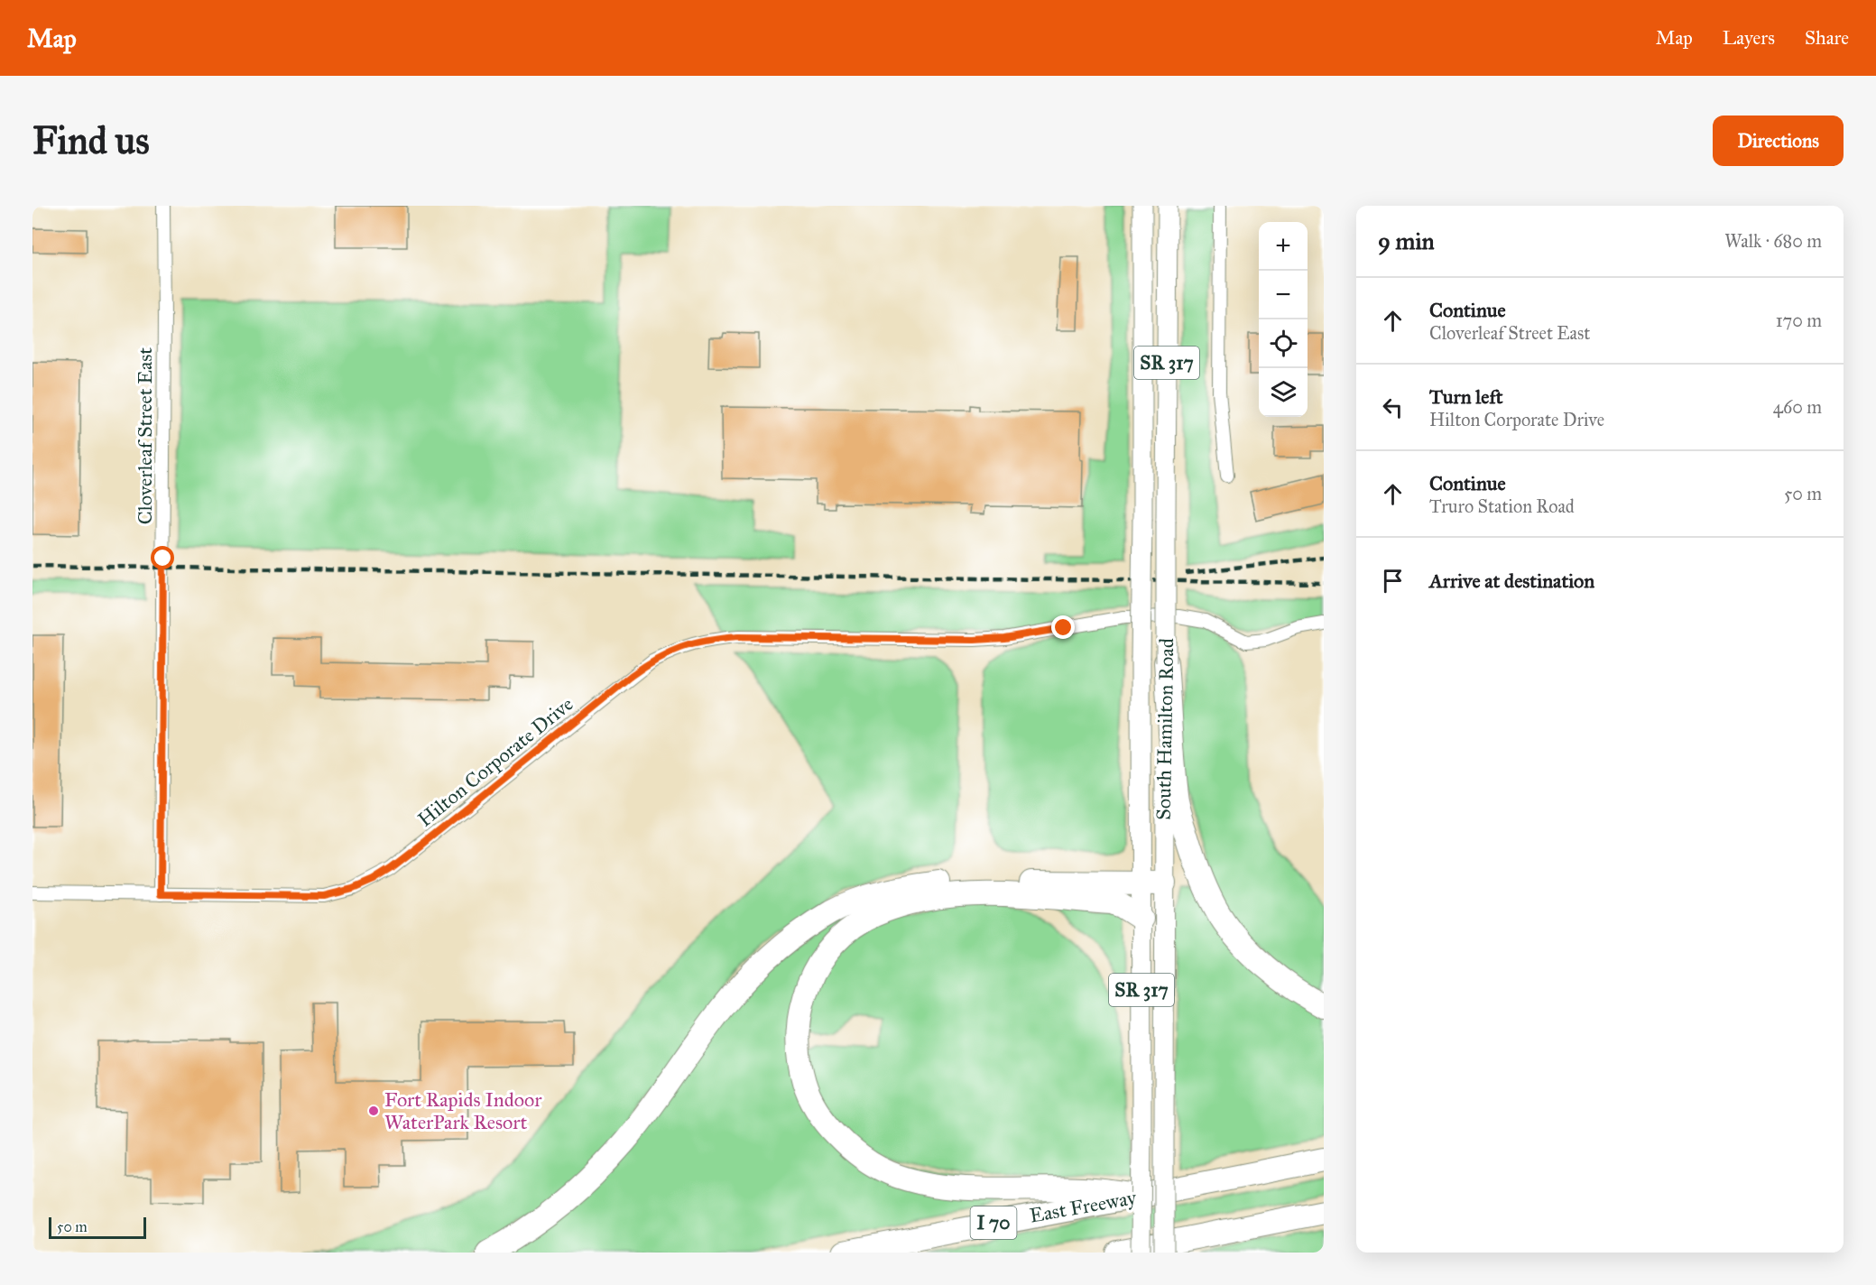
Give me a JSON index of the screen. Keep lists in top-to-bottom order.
{
  "streets": {
    "highway": ["East Freeway", "I 70"],
    "main road": ["SR 317", "South Hamilton Road"],
    "street": ["Cloverleaf Street East", "Hilton Corporate Drive"]
  },
  "crossings": [
    ["Cloverleaf Street East", "Hilton Corporate Drive"]
  ],
  "places": ["Fort Rapids Indoor WaterPark Resort"],
  "scale_bar": "50 m",
  "page": {
    "header": "Map",
    "nav": ["Map", "Layers", "Share"],
    "buttons": "Directions",
    "title": "Find us",
    "heading": ["9 min", "Walk · 680 m"],
    "map_buttons": ["+", "−"],
    "list": [
      ["Continue", "Cloverleaf Street East", "170 m"],
      ["Turn left", "Hilton Corporate Drive", "460 m"],
      ["Continue", "Truro Station Road", "50 m"],
      "Arrive at destination"
    ],
    "scale": "50 m"
  }
}
